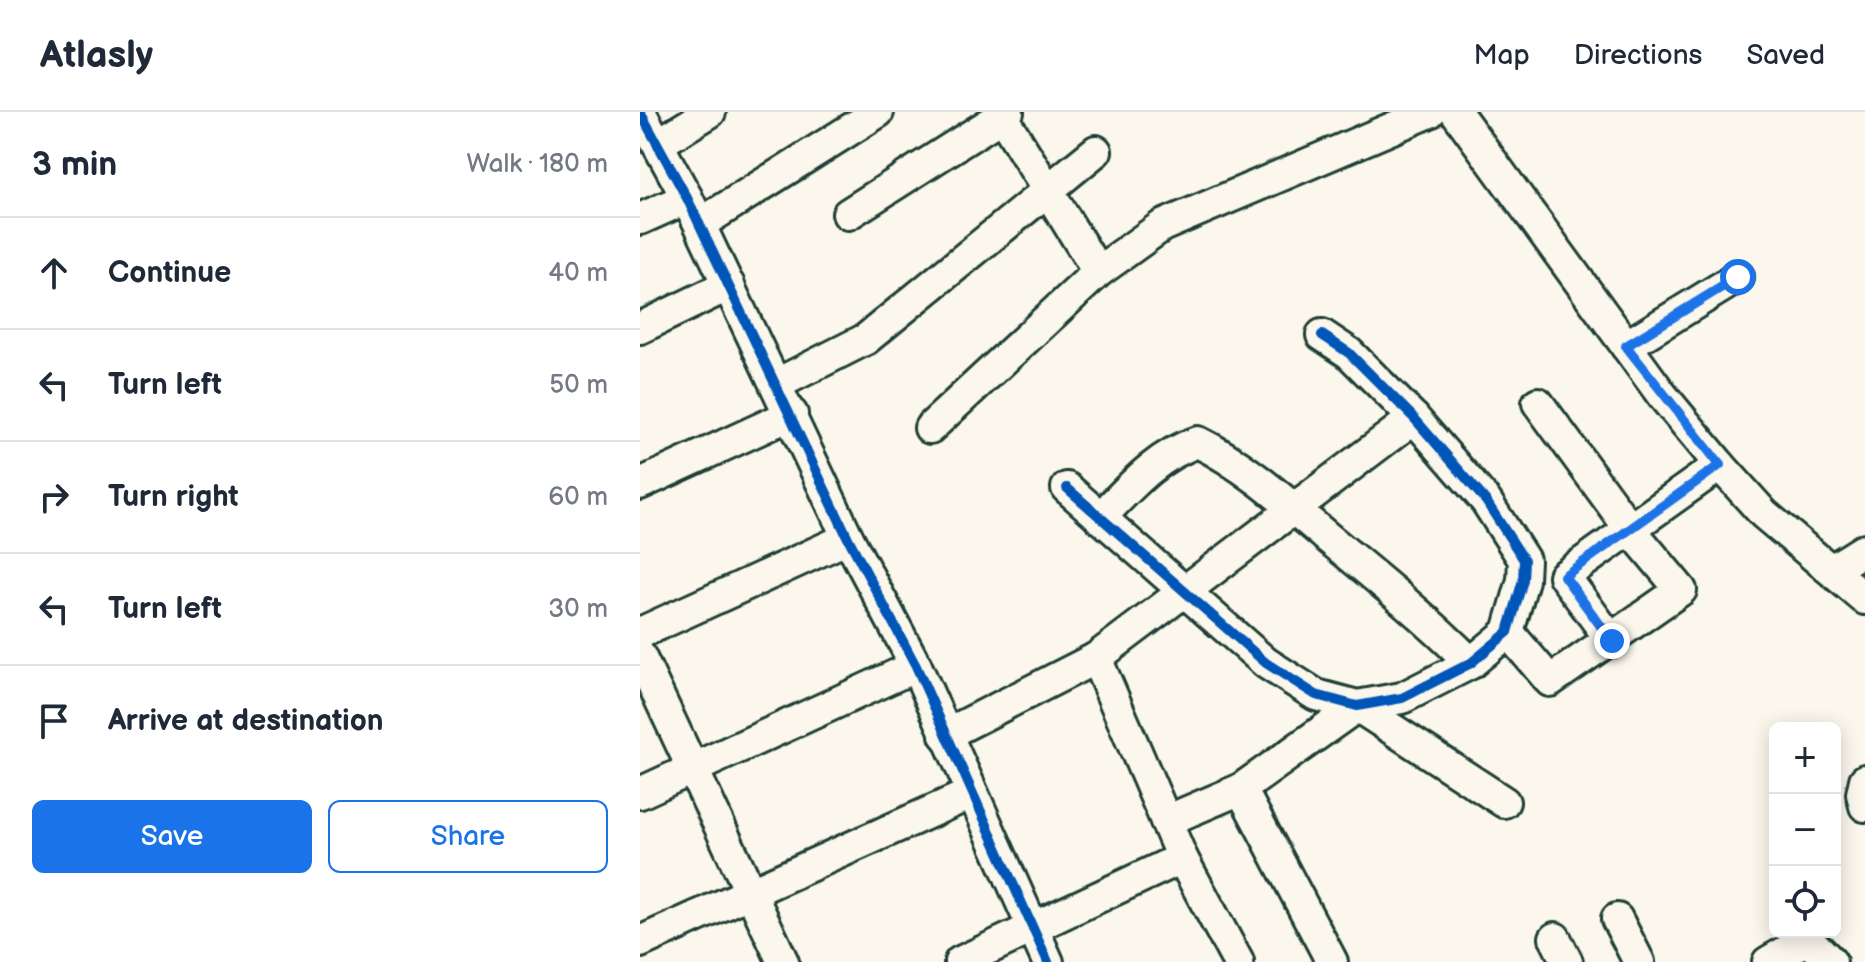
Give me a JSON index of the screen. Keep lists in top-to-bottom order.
{
  "page": {
    "header": "Atlasly",
    "nav": ["Map", "Directions", "Saved"],
    "heading": ["3 min", "Walk · 180 m"],
    "list": [
      ["Continue", "40 m"],
      ["Turn left", "50 m"],
      ["Turn right", "60 m"],
      ["Turn left", "30 m"],
      "Arrive at destination"
    ],
    "map_buttons": ["+", "−"],
    "buttons": ["Save", "Share"]
  }
}
